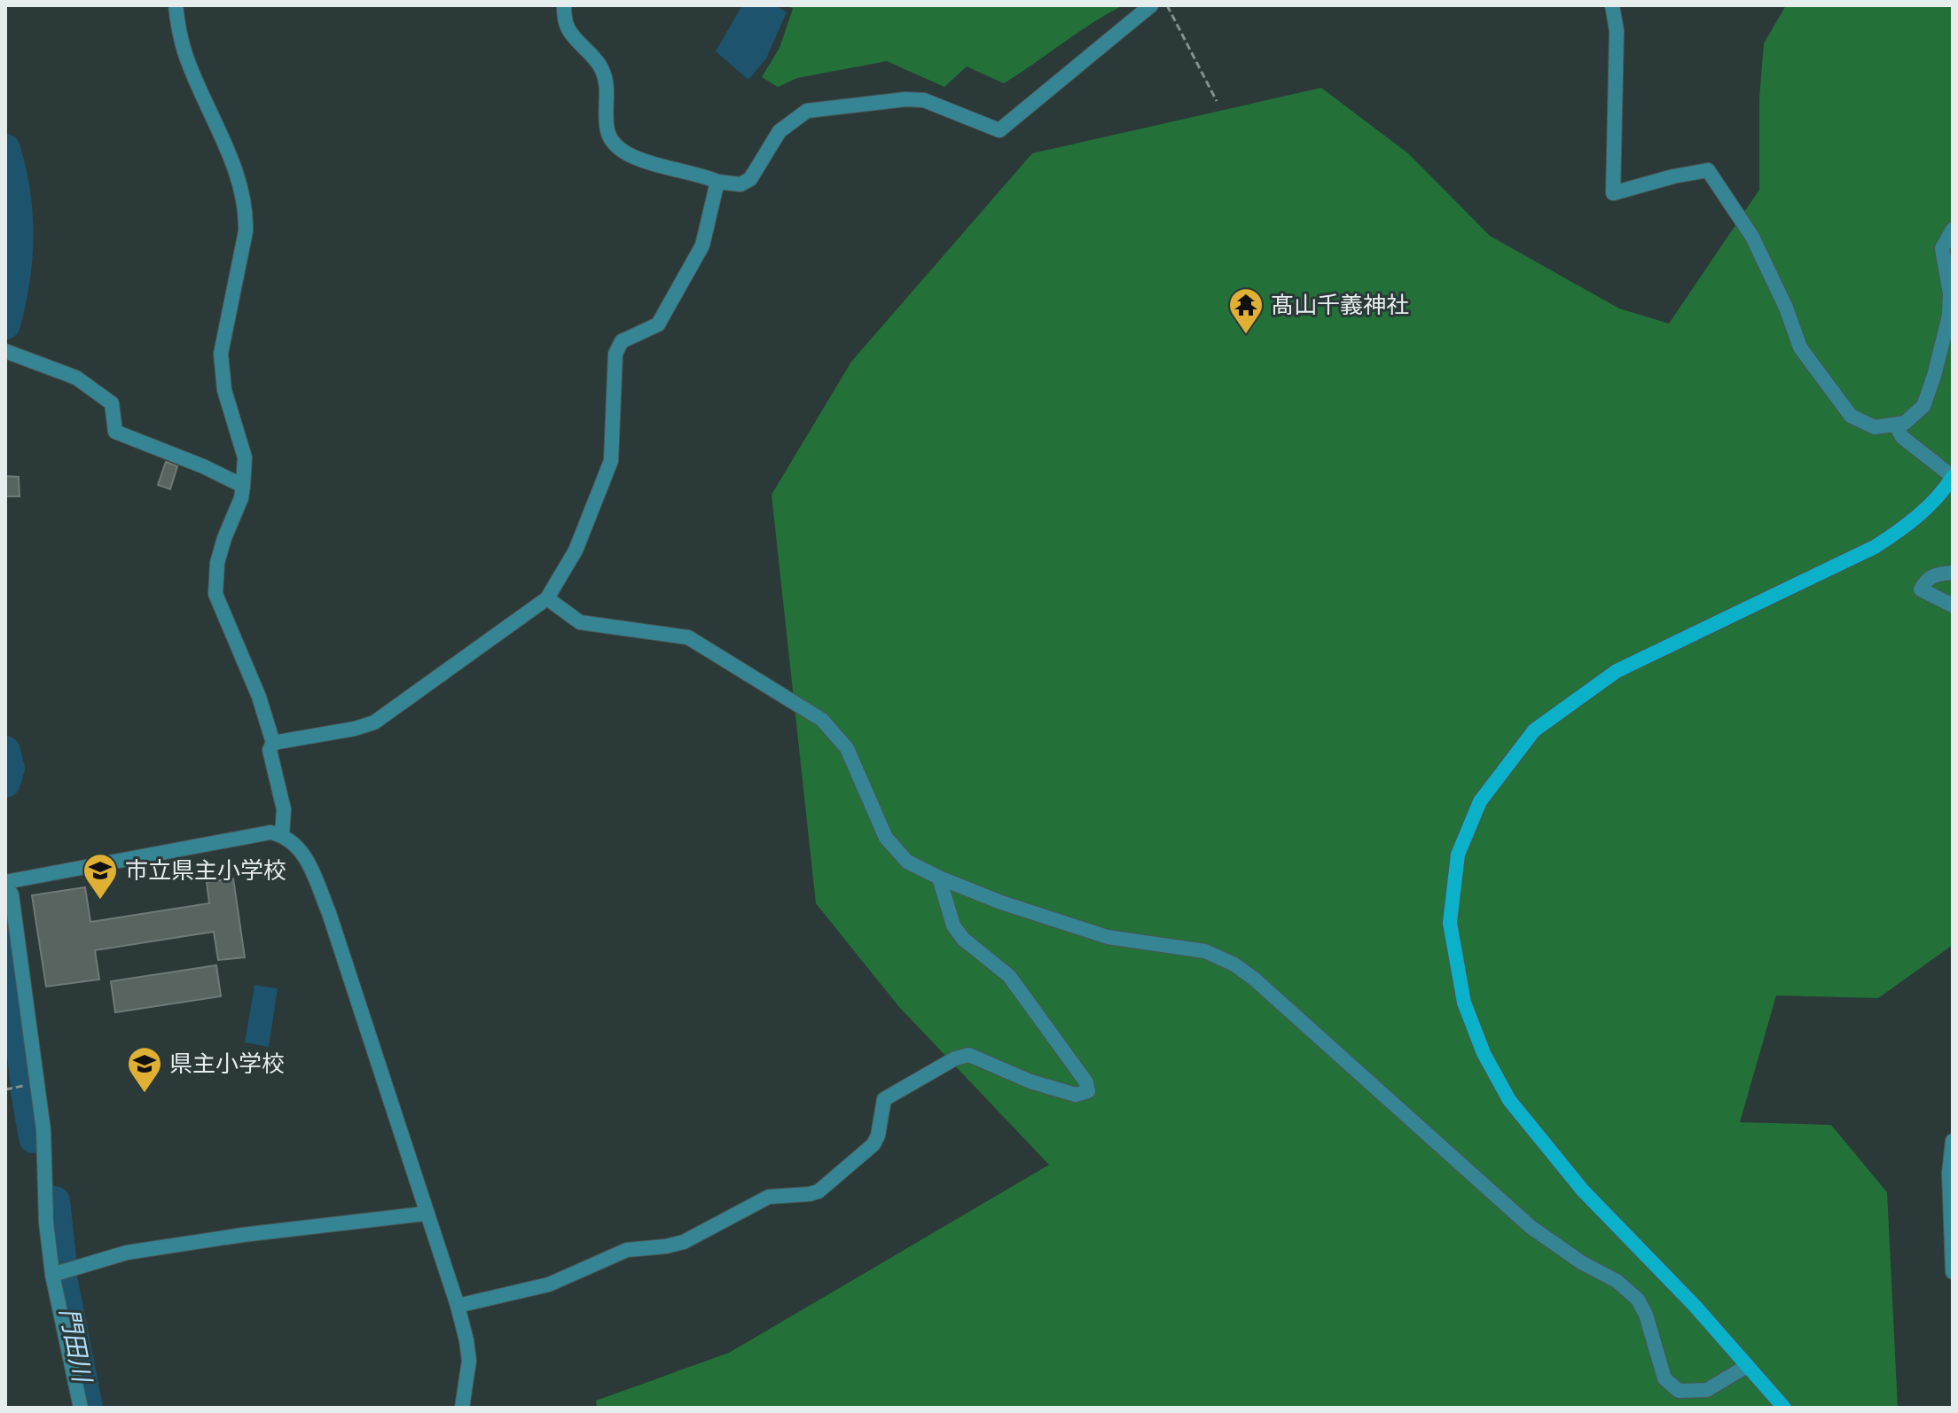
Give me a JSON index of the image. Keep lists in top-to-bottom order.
{
  "water": ["門田川"],
  "places": {
    "temple": ["髙山千義神社"],
    "school or university": ["市立県主小学校", "県主小学校"]
  }
}
